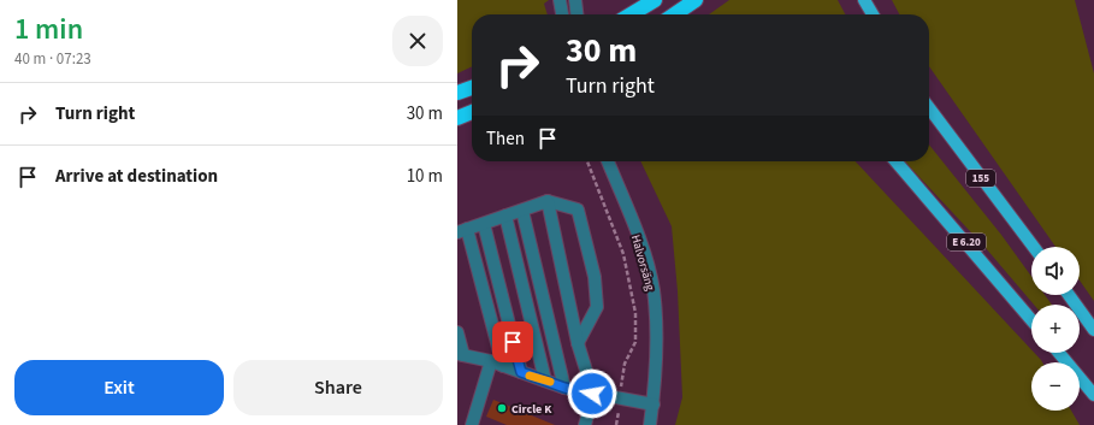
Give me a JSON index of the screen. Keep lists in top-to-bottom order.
{
  "streets": {
    "main road": ["155", "E 6.20"],
    "street": ["Halvorsäng"]
  },
  "places": ["Circle K"],
  "page": {
    "heading": ["1 min", "40 m · 07:23"],
    "turn": ["30 m", "Turn right"],
    "list": [
      {
        "name": "Turn right",
        "value": "30 m"
      },
      {
        "name": "Arrive at destination",
        "value": "10 m"
      }
    ],
    "then": "Then",
    "map_buttons": ["+", "−"],
    "buttons": ["Exit", "Share"]
  }
}
